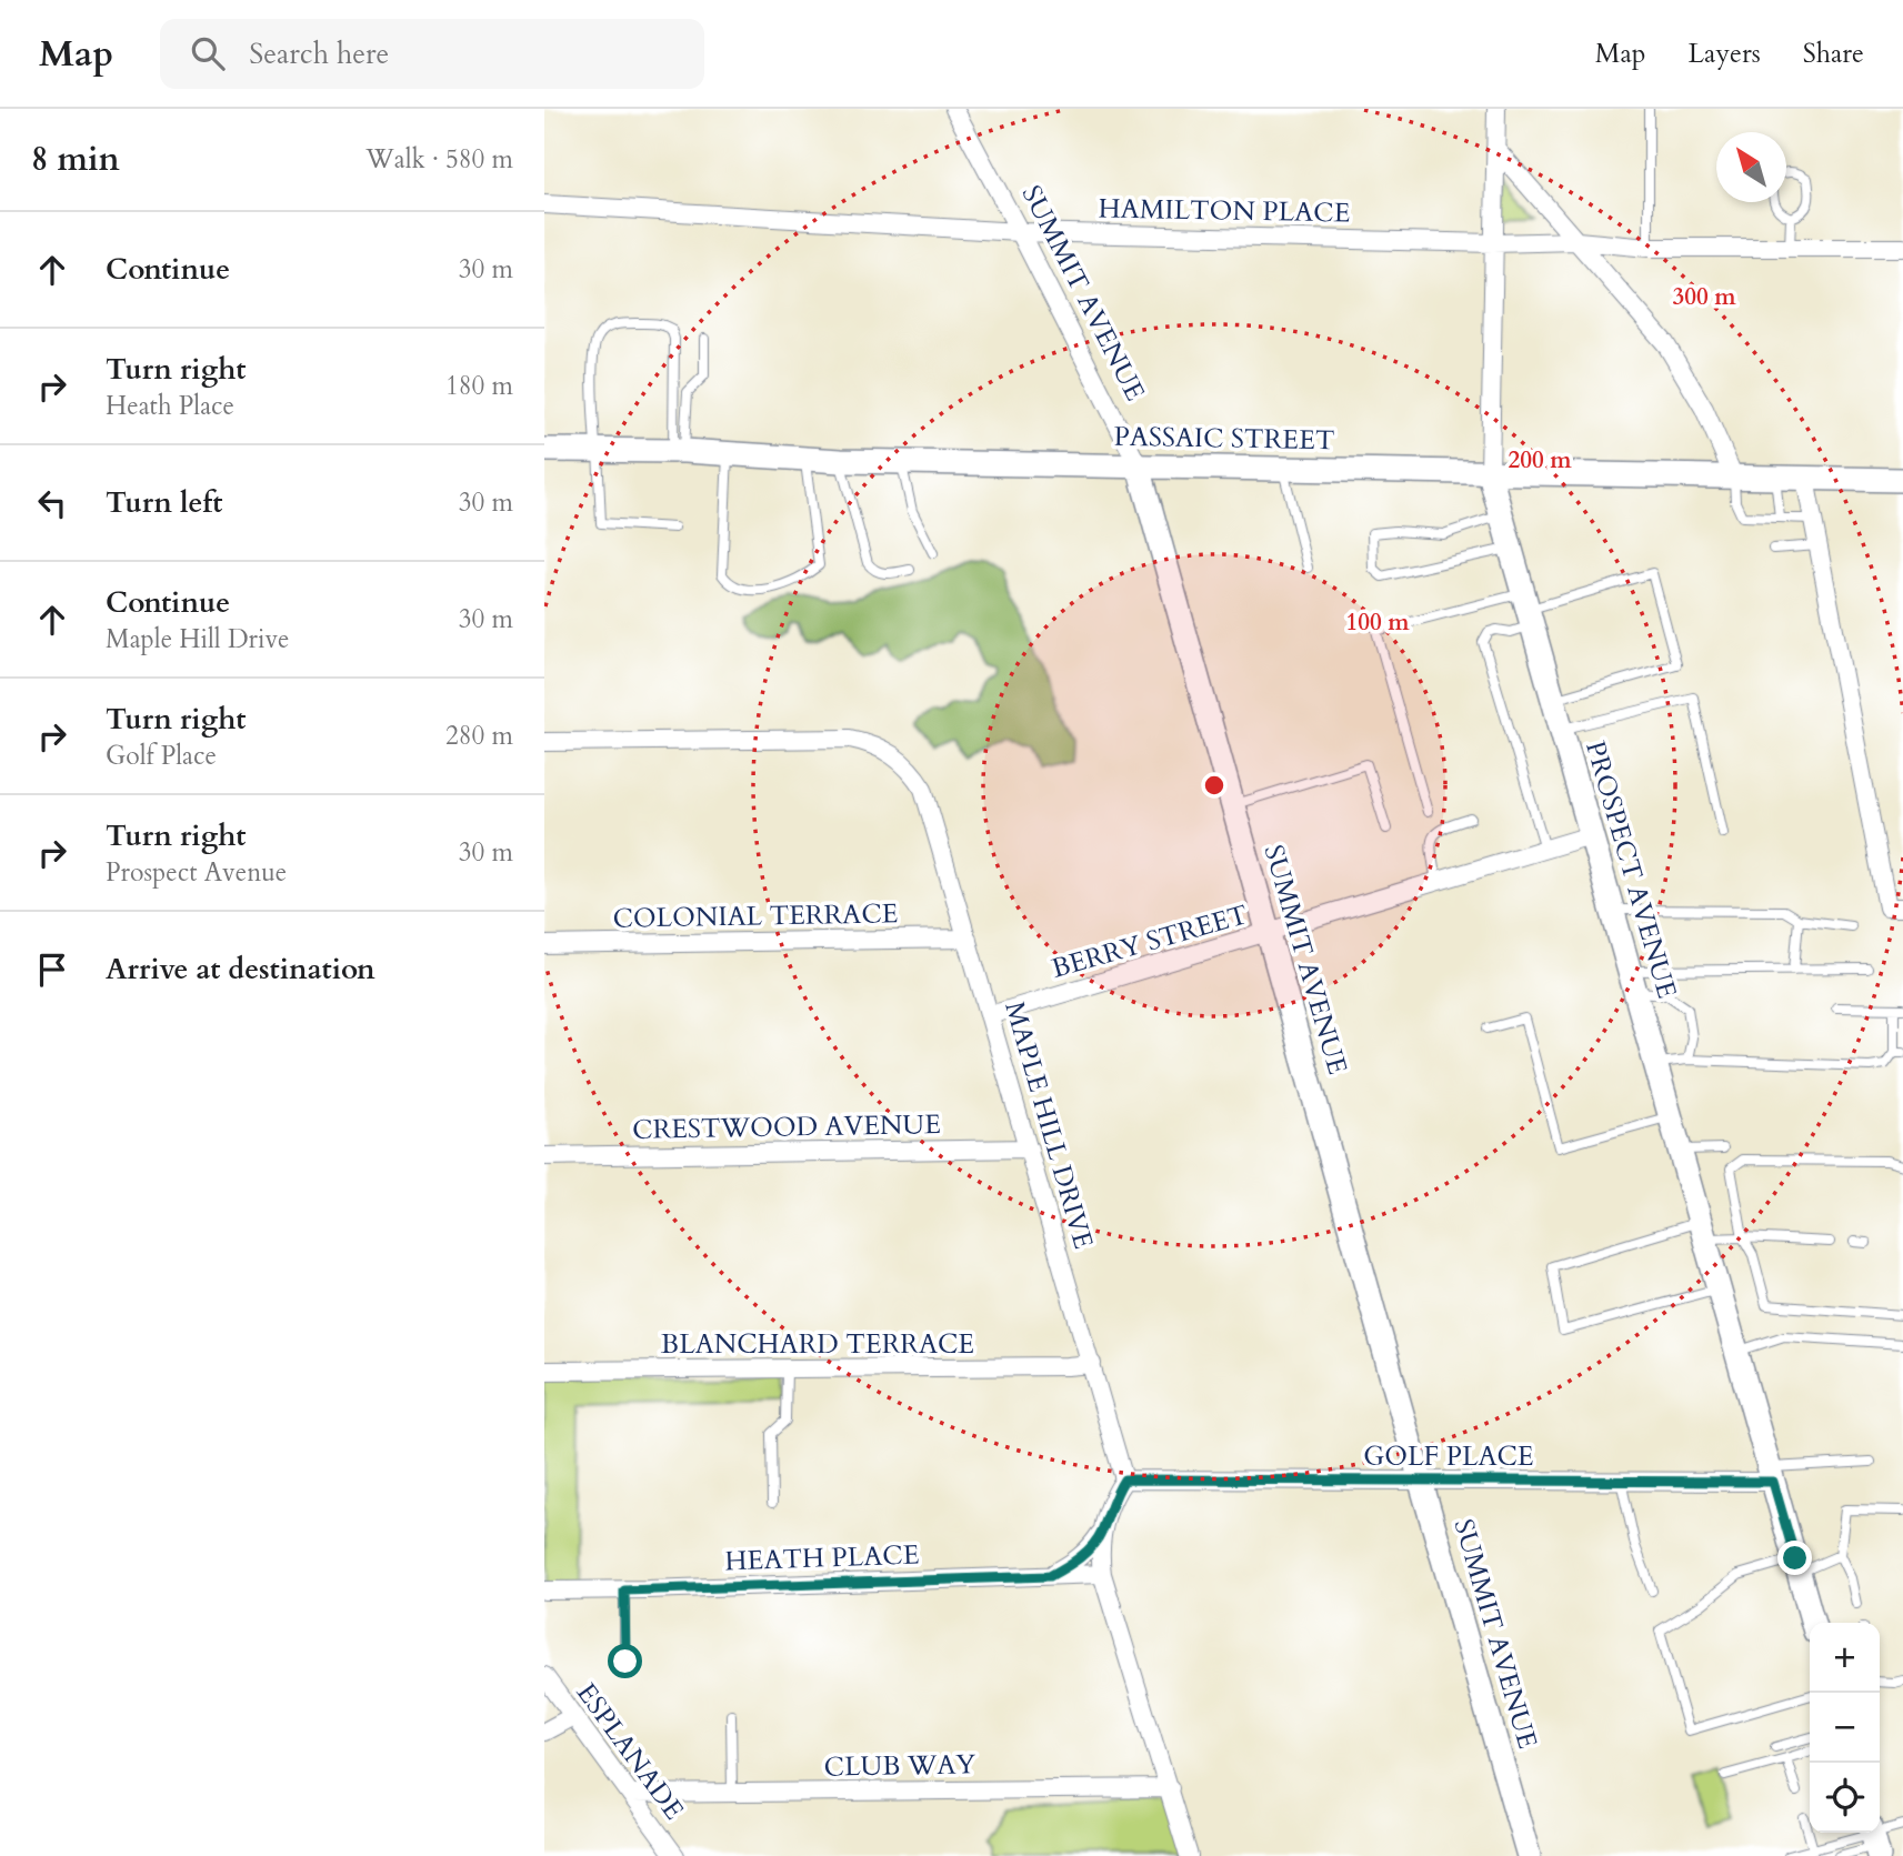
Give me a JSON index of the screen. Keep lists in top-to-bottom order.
{
  "streets": {
    "street": [
      "HAMILTON PLACE",
      "SUMMIT AVENUE",
      "PASSAIC STREET",
      "PROSPECT AVENUE",
      "COLONIAL TERRACE",
      "BERRY STREET",
      "MAPLE HILL DRIVE",
      "CRESTWOOD AVENUE",
      "BLANCHARD TERRACE",
      "GOLF PLACE",
      "HEATH PLACE",
      "ESPLANADE",
      "CLUB WAY"
    ]
  },
  "crossings": [
    ["HAMILTON PLACE", "SUMMIT AVENUE"],
    ["HAMILTON PLACE", "PROSPECT AVENUE"],
    ["SUMMIT AVENUE", "PASSAIC STREET"],
    ["SUMMIT AVENUE", "BERRY STREET"],
    ["SUMMIT AVENUE", "GOLF PLACE"],
    ["PASSAIC STREET", "PROSPECT AVENUE"],
    ["PROSPECT AVENUE", "BERRY STREET"],
    ["PROSPECT AVENUE", "GOLF PLACE"],
    ["COLONIAL TERRACE", "MAPLE HILL DRIVE"],
    ["BERRY STREET", "MAPLE HILL DRIVE"],
    ["MAPLE HILL DRIVE", "CRESTWOOD AVENUE"],
    ["MAPLE HILL DRIVE", "BLANCHARD TERRACE"],
    ["MAPLE HILL DRIVE", "GOLF PLACE"],
    ["ESPLANADE", "CLUB WAY"]
  ],
  "north": "top left",
  "page": {
    "header": "Map",
    "search": "Search here",
    "nav": ["Map", "Layers", "Share"],
    "heading": ["8 min", "Walk · 580 m"],
    "list": [
      ["Continue", "30 m"],
      ["Turn right", "Heath Place", "180 m"],
      ["Turn left", "30 m"],
      ["Continue", "Maple Hill Drive", "30 m"],
      ["Turn right", "Golf Place", "280 m"],
      ["Turn right", "Prospect Avenue", "30 m"],
      "Arrive at destination"
    ],
    "map_buttons": ["+", "−"]
  },
  "rings": ["300 m", "200 m", "100 m"]
}
